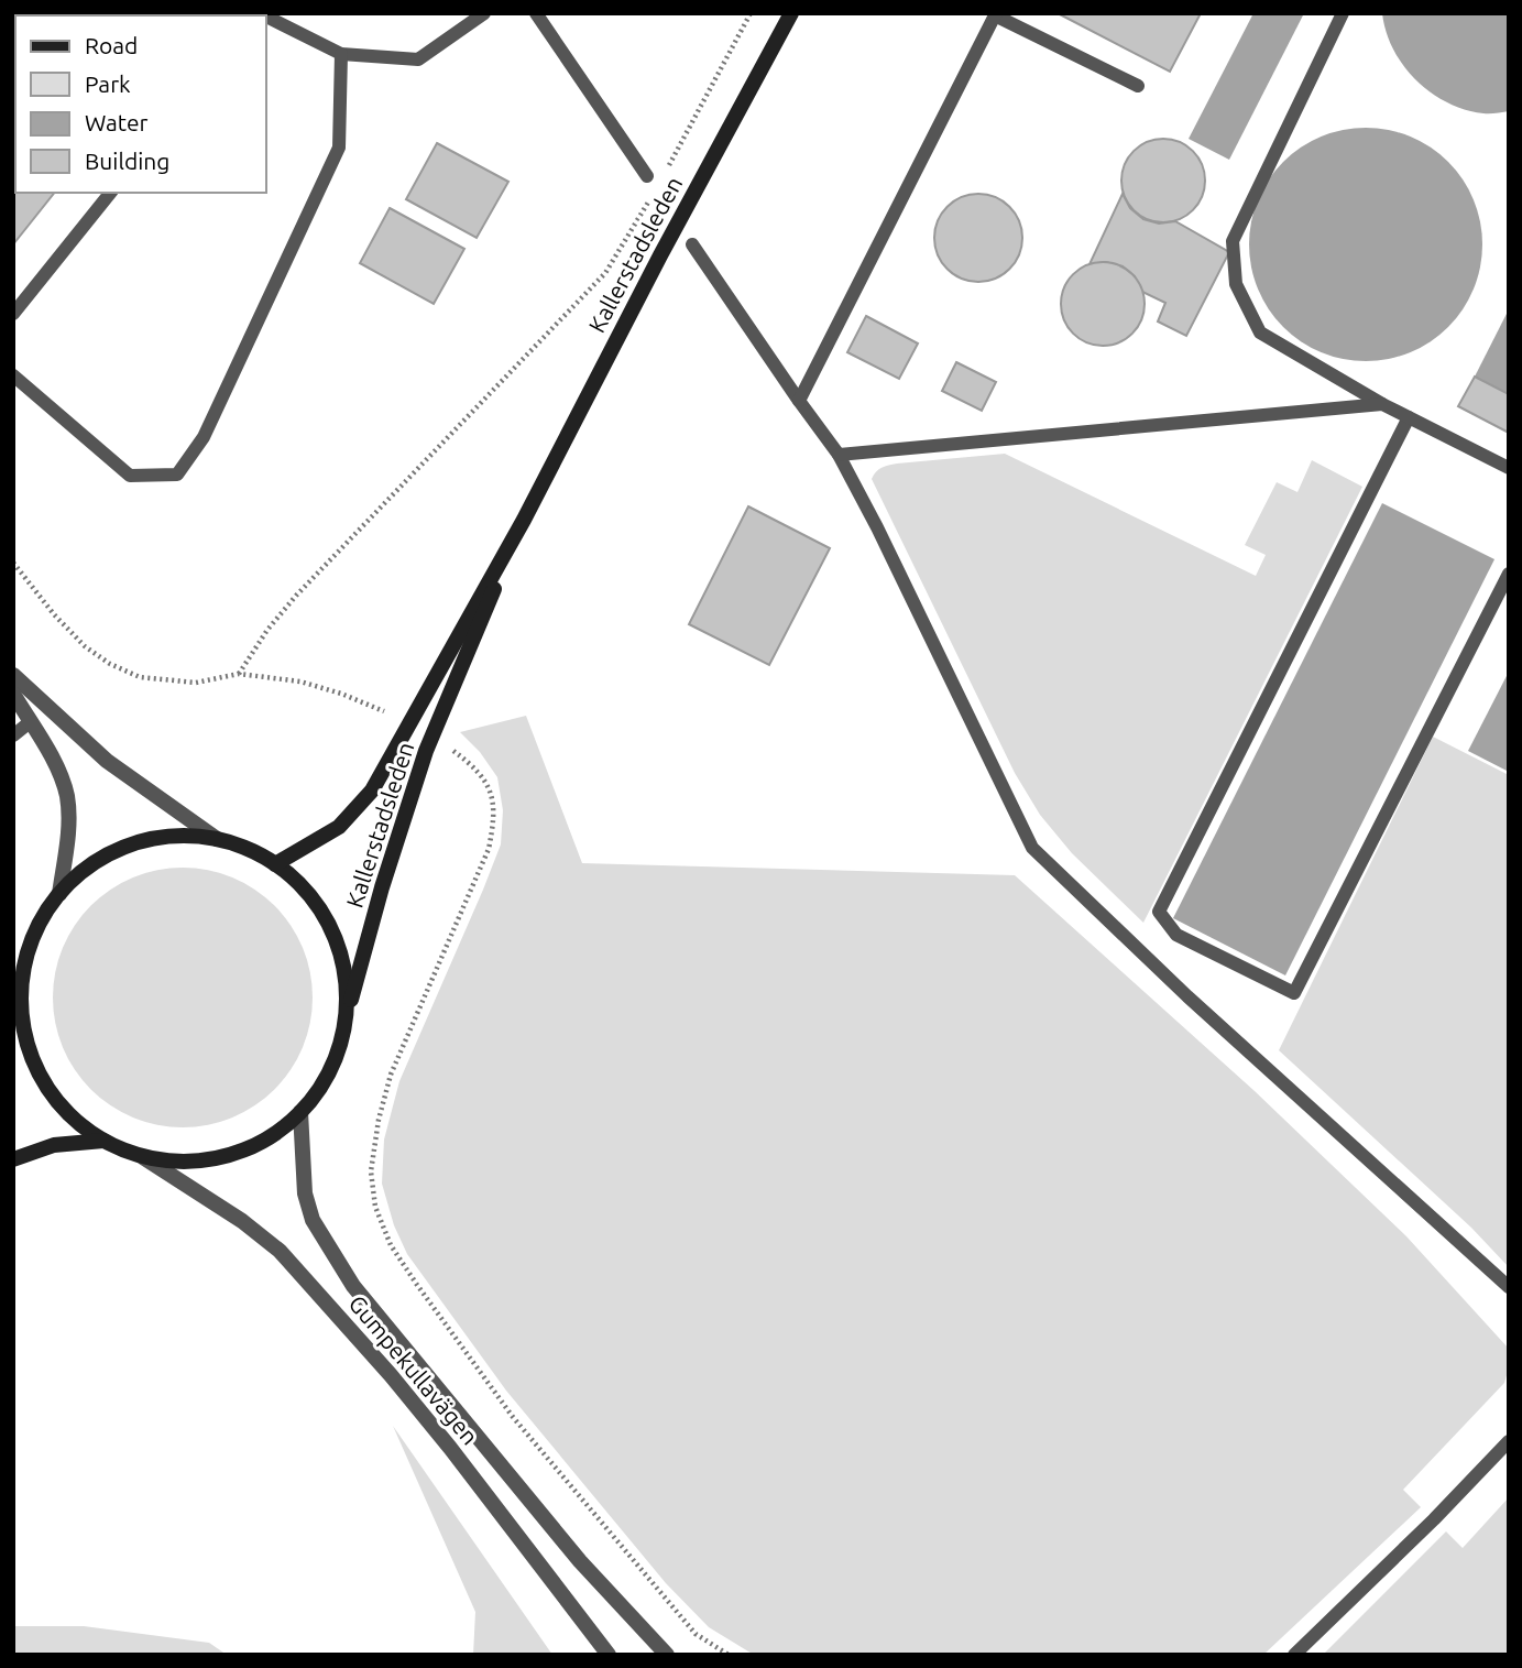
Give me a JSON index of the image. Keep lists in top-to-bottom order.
{
  "streets": {
    "main road": ["Kallerstadsleden"],
    "street": ["Gumpekullavägen"]
  },
  "crossings": [
    ["Kallerstadsleden", "Gumpekullavägen"]
  ],
  "legend": [
    "Road",
    "Park",
    "Water",
    "Building"
  ]
}
